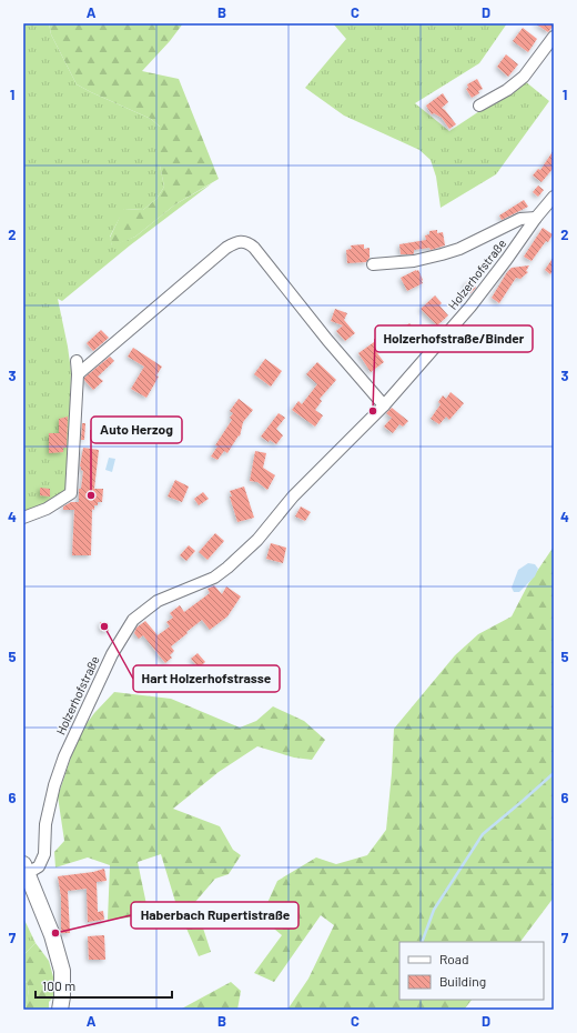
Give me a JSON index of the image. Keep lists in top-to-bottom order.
{
  "streets": {
    "street": ["Holzerhofstraße"]
  },
  "places": [
    "Holzerhofstraße/Binder",
    "Auto Herzog",
    "Hart Holzerhofstrasse",
    "Haberbach Rupertistraße"
  ],
  "legend": ["Road", "Building"],
  "scale_bar": "100 m",
  "grid": {
    "columns": [
      "A",
      "B",
      "C",
      "D"
    ],
    "rows": [
      "1",
      "2",
      "3",
      "4",
      "5",
      "6",
      "7"
    ]
  }
}
